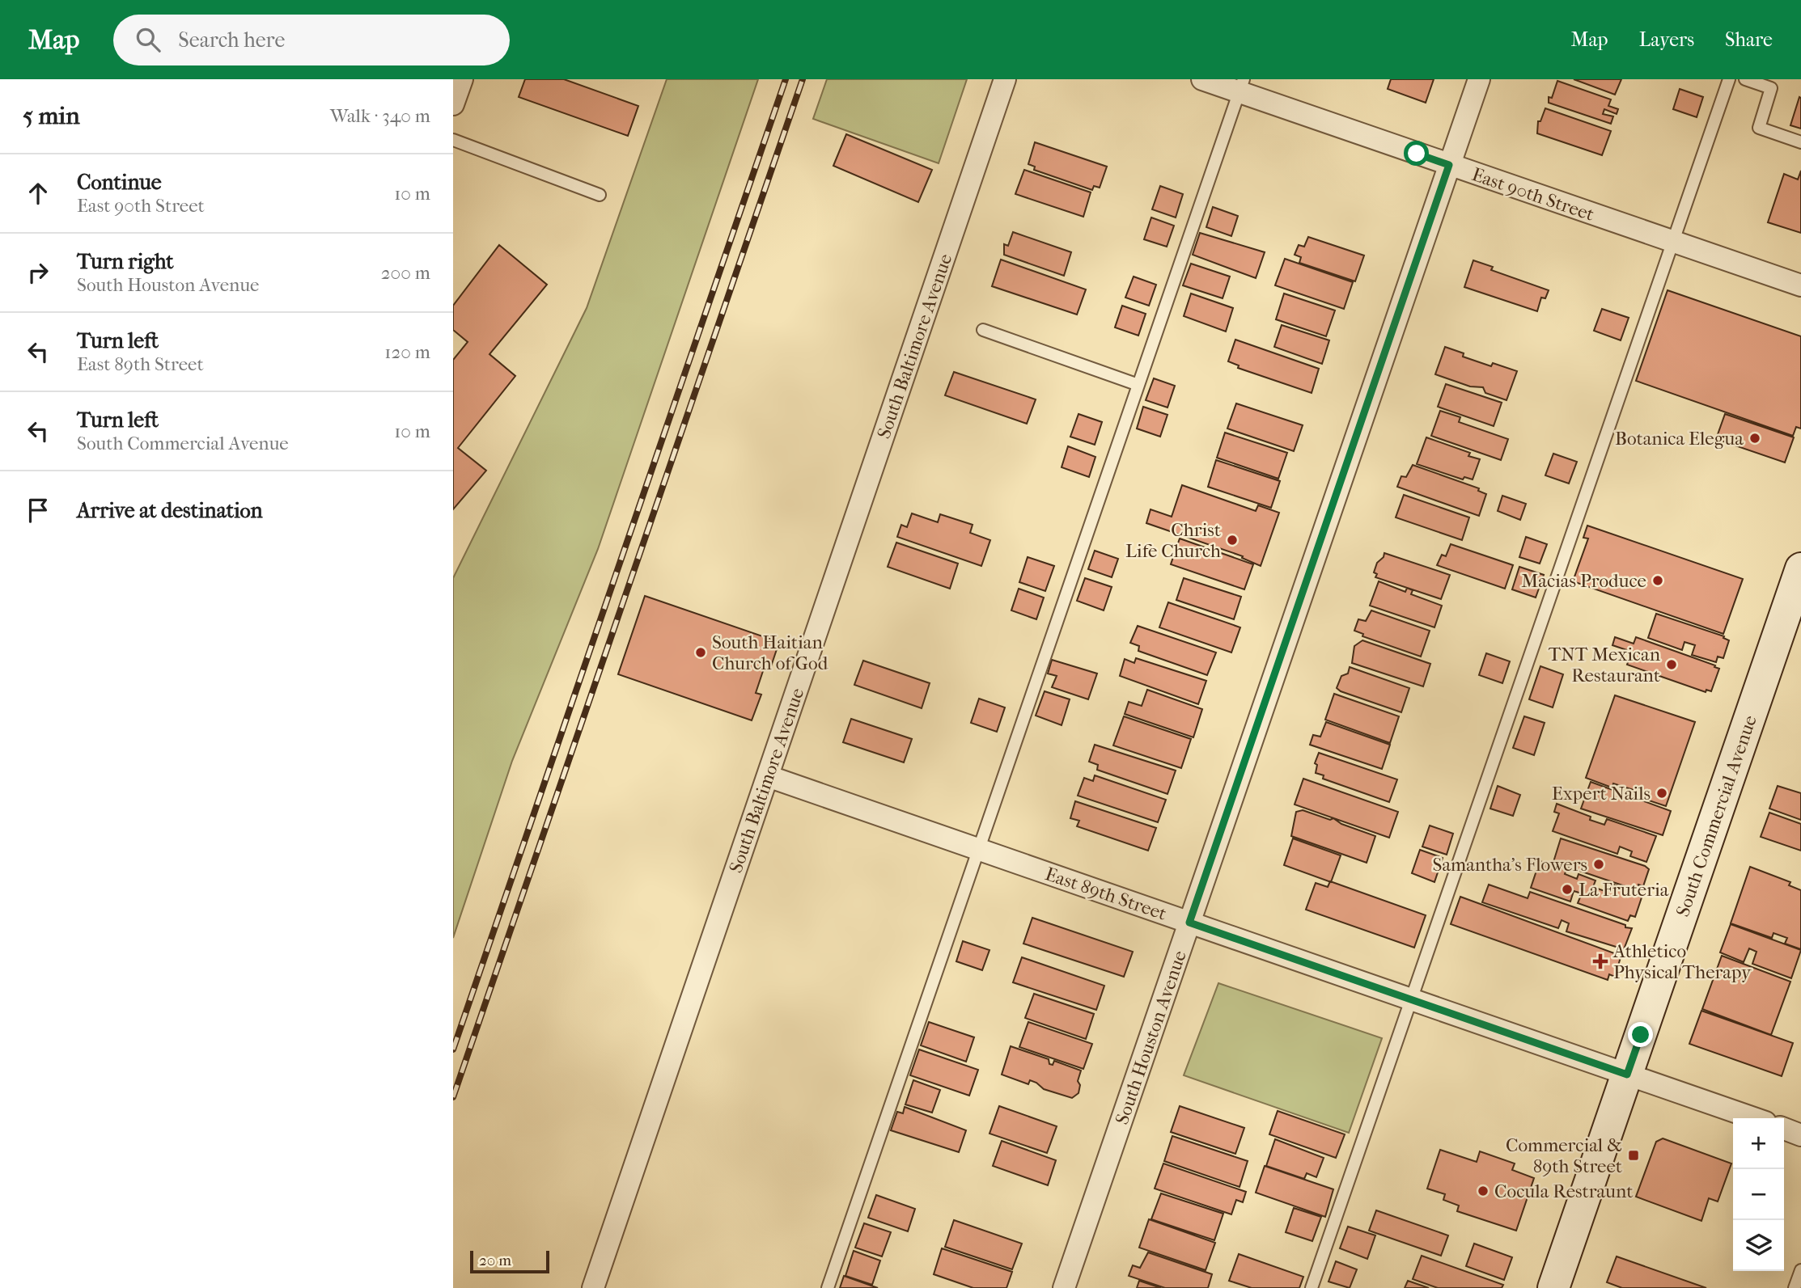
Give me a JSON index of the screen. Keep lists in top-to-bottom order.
{
  "streets": {
    "main road": ["South Commercial Avenue"],
    "street": [
      "East 90th Street",
      "South Baltimore Avenue",
      "East 89th Street",
      "South Houston Avenue"
    ]
  },
  "crossings": [
    ["East 90th Street", "South Houston Avenue"],
    ["South Baltimore Avenue", "East 89th Street"],
    ["South Commercial Avenue", "East 89th Street"],
    ["East 89th Street", "South Houston Avenue"]
  ],
  "places": {
    "other": [
      "Botanica Elegua",
      "Christ Life Church",
      "Macias Produce",
      "South Haitian Church of God",
      "TNT Mexican Restaurant",
      "Expert Nails",
      "Samantha's Flowers",
      "La Fruteria",
      "Cocula Restraunt"
    ],
    "health": ["Athletico Physical Therapy"],
    "transit": ["Commercial & 89th Street"]
  },
  "scale_bar": "20 m",
  "page": {
    "header": "Map",
    "search": "Search here",
    "nav": ["Map", "Layers", "Share"],
    "heading": ["5 min", "Walk · 340 m"],
    "list": [
      ["Continue", "East 90th Street", "10 m"],
      ["Turn right", "South Houston Avenue", "200 m"],
      ["Turn left", "East 89th Street", "120 m"],
      ["Turn left", "South Commercial Avenue", "10 m"],
      "Arrive at destination"
    ],
    "map_buttons": ["+", "−"],
    "scale": "20 m"
  }
}
